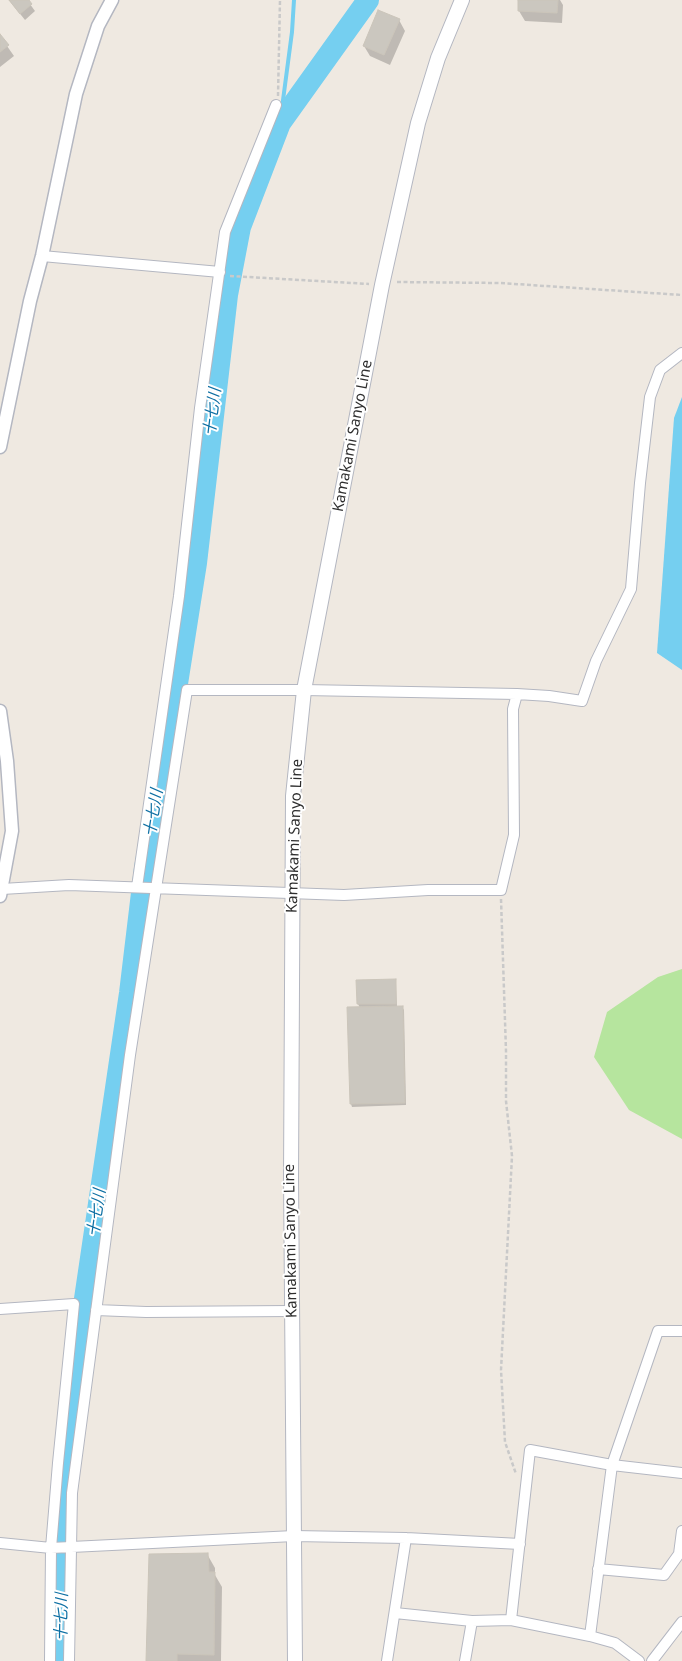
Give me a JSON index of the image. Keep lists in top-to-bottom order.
{
  "streets": {
    "main road": ["Kamakami Sanyo Line"]
  },
  "water": ["十七川"]
}
